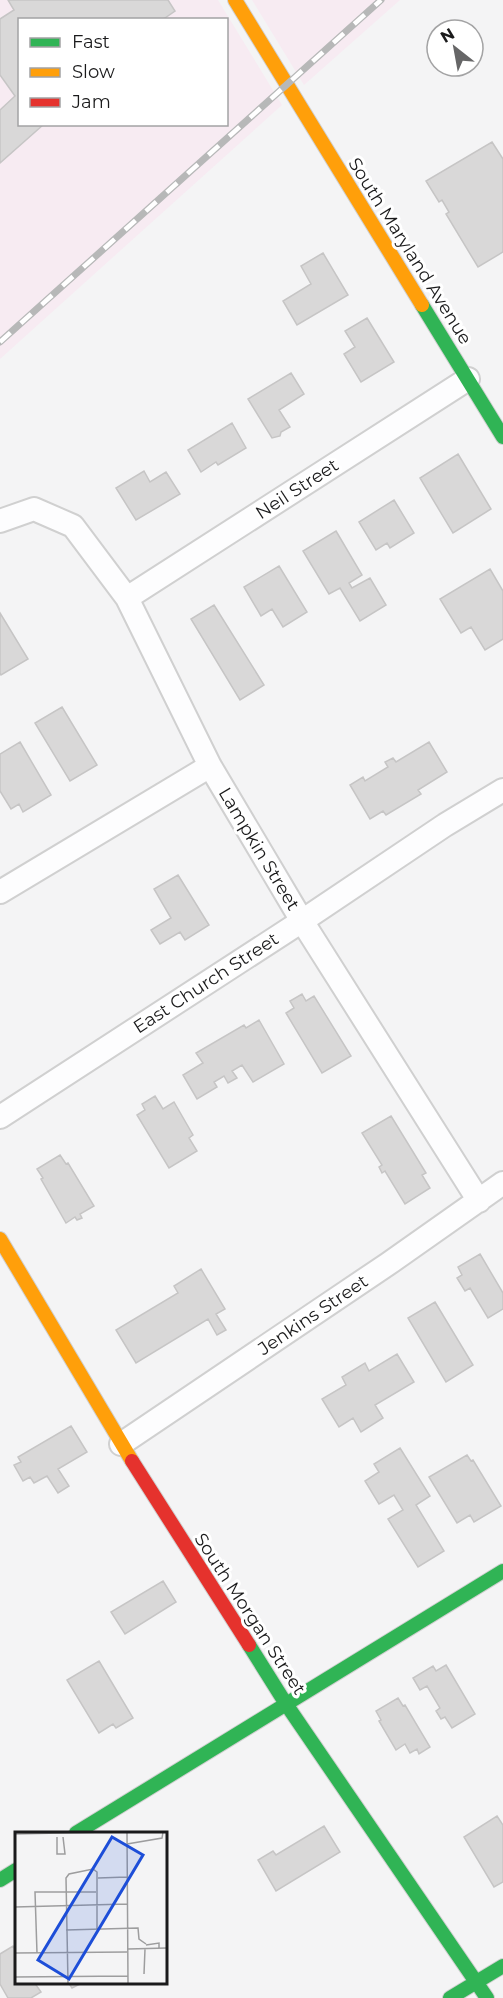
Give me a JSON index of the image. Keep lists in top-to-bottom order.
{
  "streets": {
    "street": [
      "South Maryland Avenue",
      "Neil Street",
      "Lampkin Street",
      "East Church Street",
      "Jenkins Street",
      "South Morgan Street"
    ]
  },
  "crossings": [
    ["South Maryland Avenue", "Neil Street"],
    ["Neil Street", "Lampkin Street"],
    ["Lampkin Street", "East Church Street"],
    ["Lampkin Street", "Jenkins Street"],
    ["Jenkins Street", "South Morgan Street"]
  ],
  "legend": ["Fast", "Slow", "Jam"],
  "north": "top left"
}
